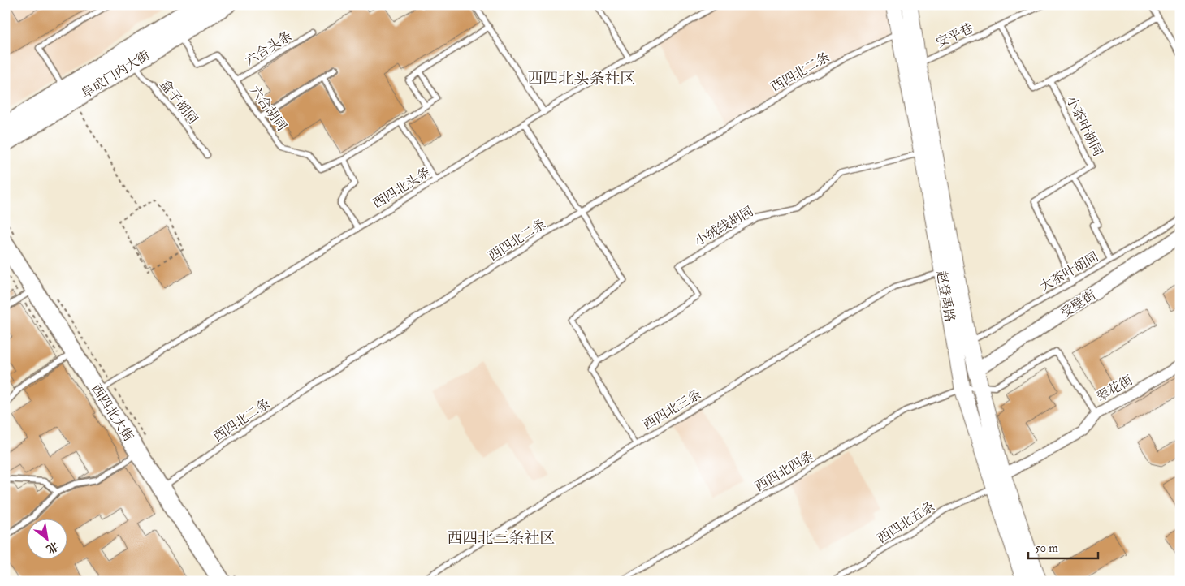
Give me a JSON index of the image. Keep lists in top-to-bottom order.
{
  "streets": {
    "main road": ["阜成门内大街", "赵登禹路", "西四北大街"],
    "street": ["受壁街", "翠花街"],
    "lane": [
      "安平巷",
      "六合头条",
      "西四北二条",
      "盒子胡同",
      "六合胡同",
      "小茶叶胡同",
      "西四北头条",
      "小绒线胡同",
      "大茶叶胡同",
      "西四北三条",
      "西四北四条",
      "西四北五条"
    ]
  },
  "crossings": [
    ["安平巷", "赵登禹路"],
    ["六合头条", "六合胡同"],
    ["西四北二条", "赵登禹路"],
    ["西四北二条", "西四北大街"],
    ["阜成门内大街", "盒子胡同"],
    ["阜成门内大街", "六合胡同"],
    ["小茶叶胡同", "大茶叶胡同"],
    ["西四北头条", "西四北大街"],
    ["小绒线胡同", "赵登禹路"],
    ["大茶叶胡同", "赵登禹路"],
    ["赵登禹路", "受壁街"],
    ["赵登禹路", "翠花街"],
    ["赵登禹路", "西四北三条"],
    ["赵登禹路", "西四北四条"],
    ["赵登禹路", "西四北五条"],
    ["翠花街", "西四北四条"]
  ],
  "districts": ["西四北头条社区", "西四北三条社区"],
  "scale_bar": "50 m",
  "north": "bottom right"
}
